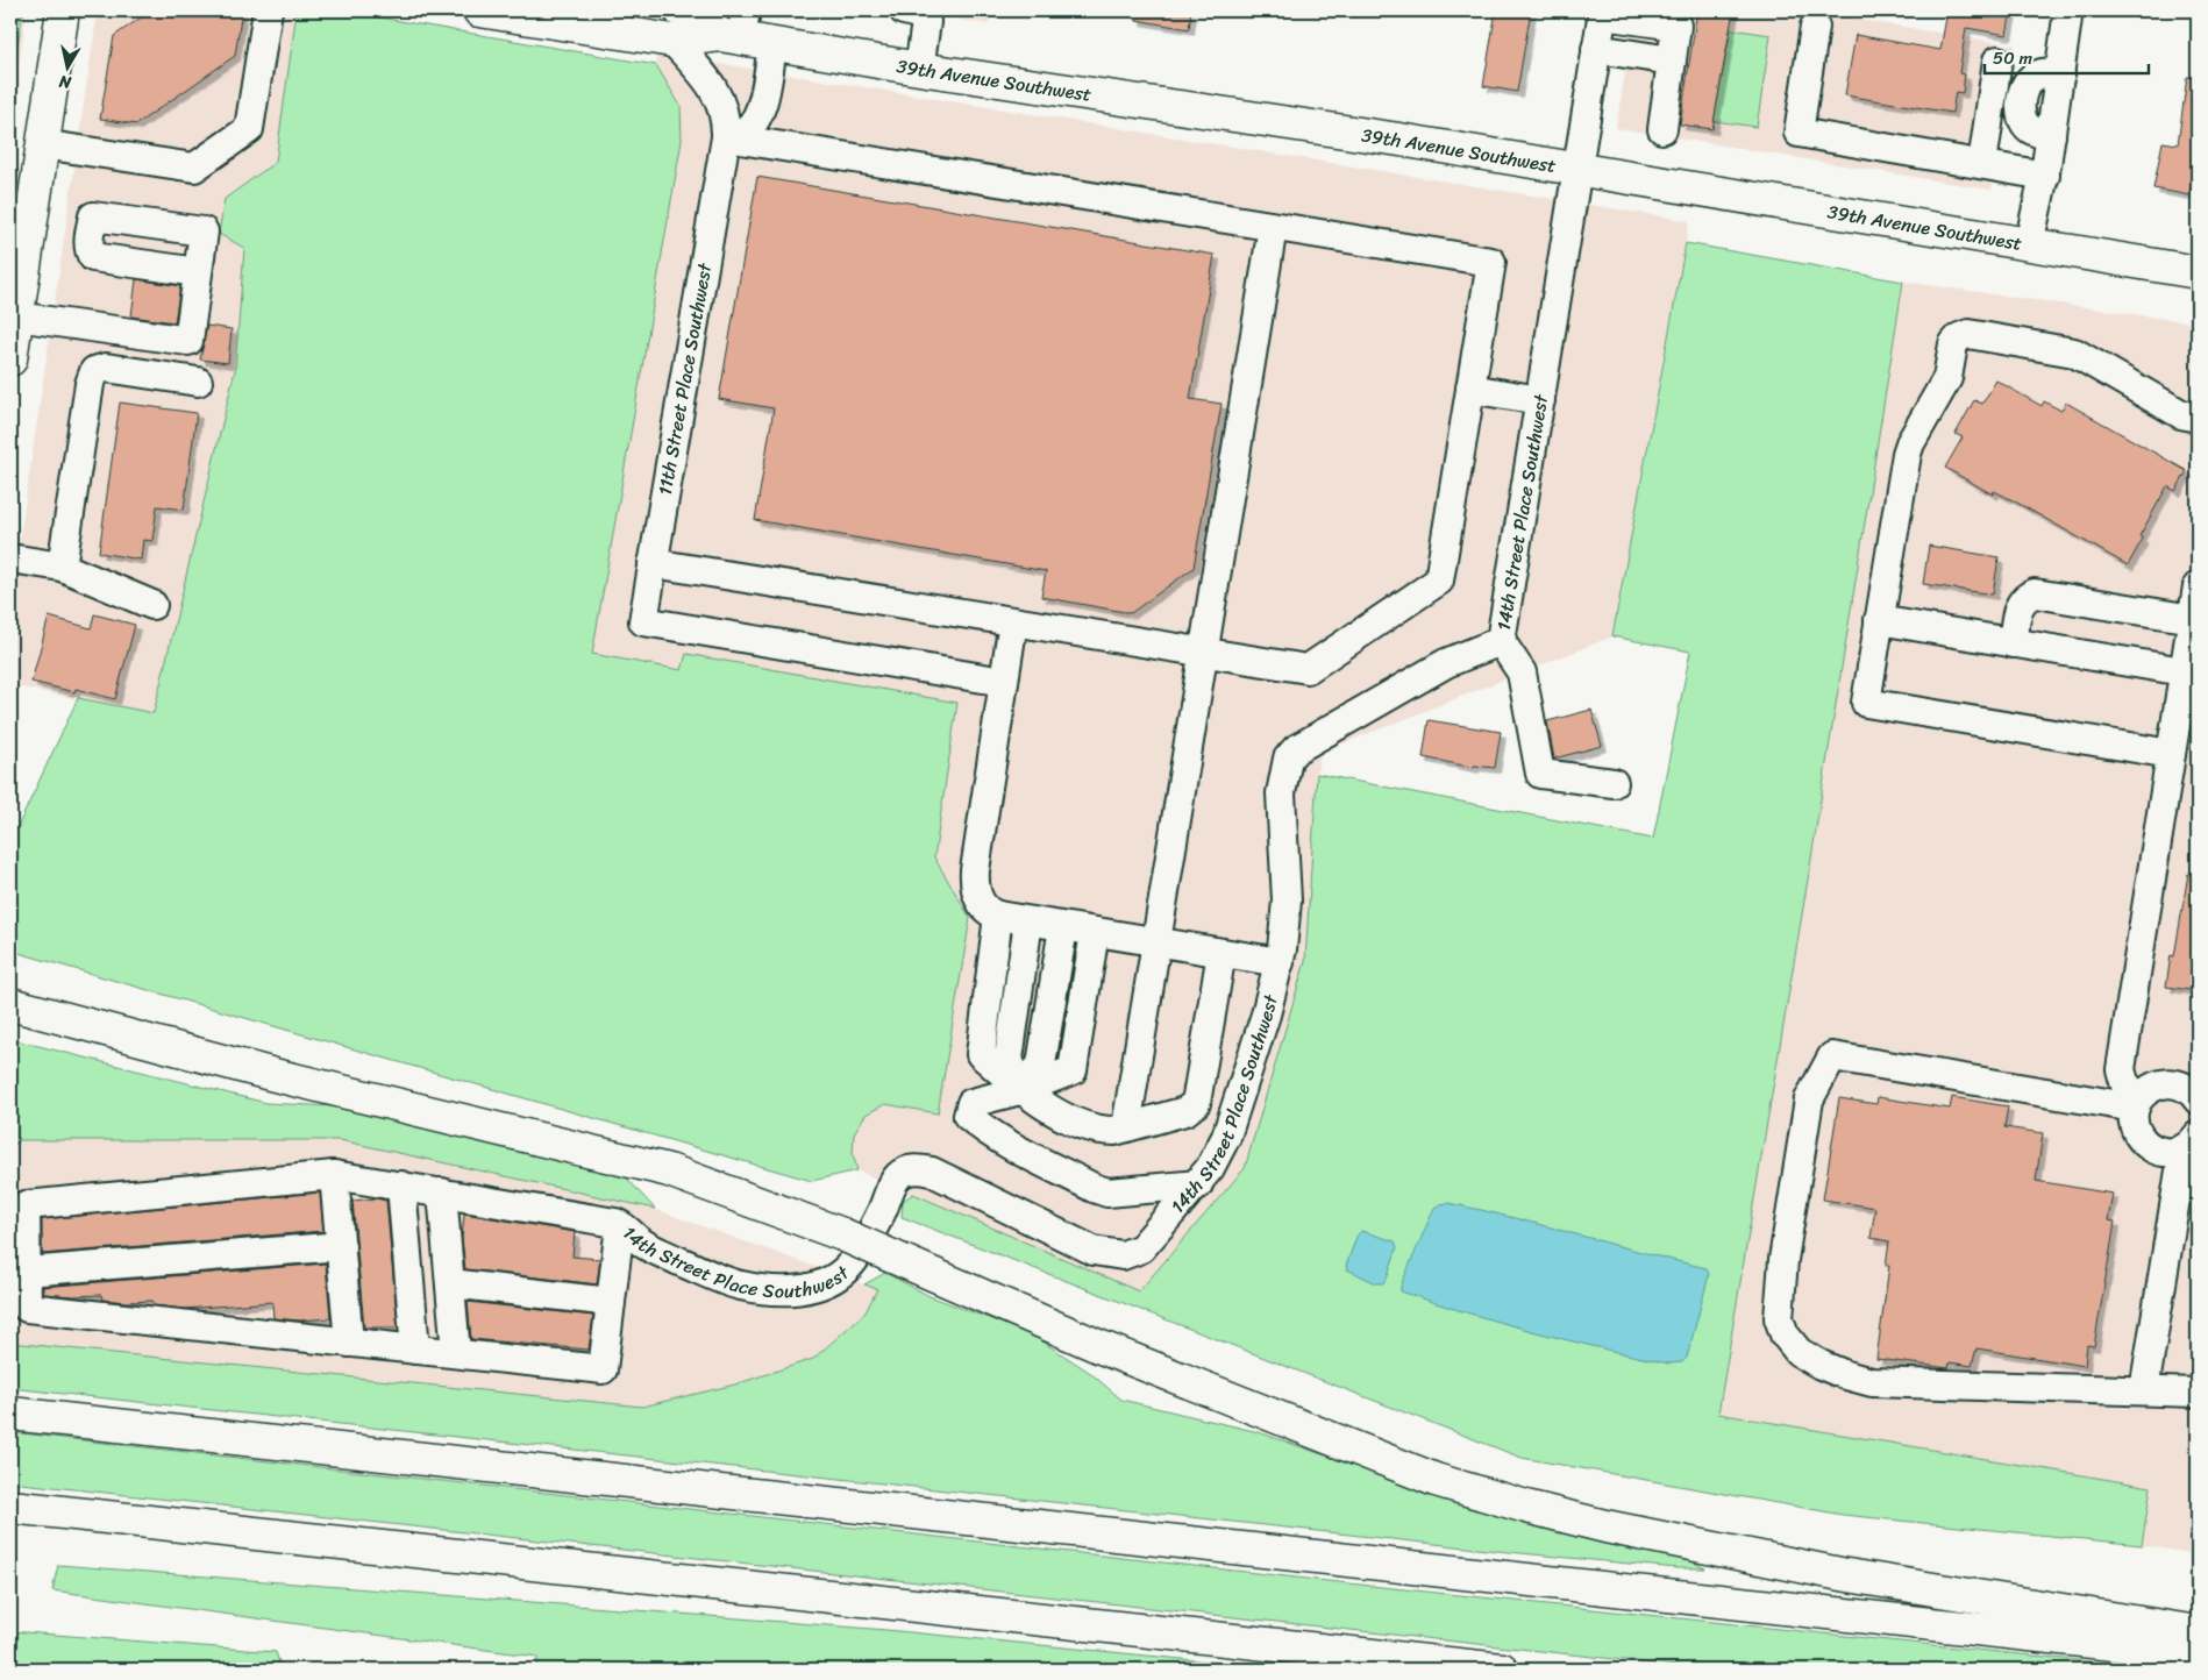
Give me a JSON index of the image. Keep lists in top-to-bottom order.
{
  "streets": {
    "main road": ["39th Avenue Southwest"],
    "street": ["11th Street Place Southwest", "14th Street Place Southwest"]
  },
  "crossings": [
    ["39th Avenue Southwest", "11th Street Place Southwest"],
    ["39th Avenue Southwest", "14th Street Place Southwest"]
  ],
  "scale_bar": "50 m",
  "north": "bottom"
}
